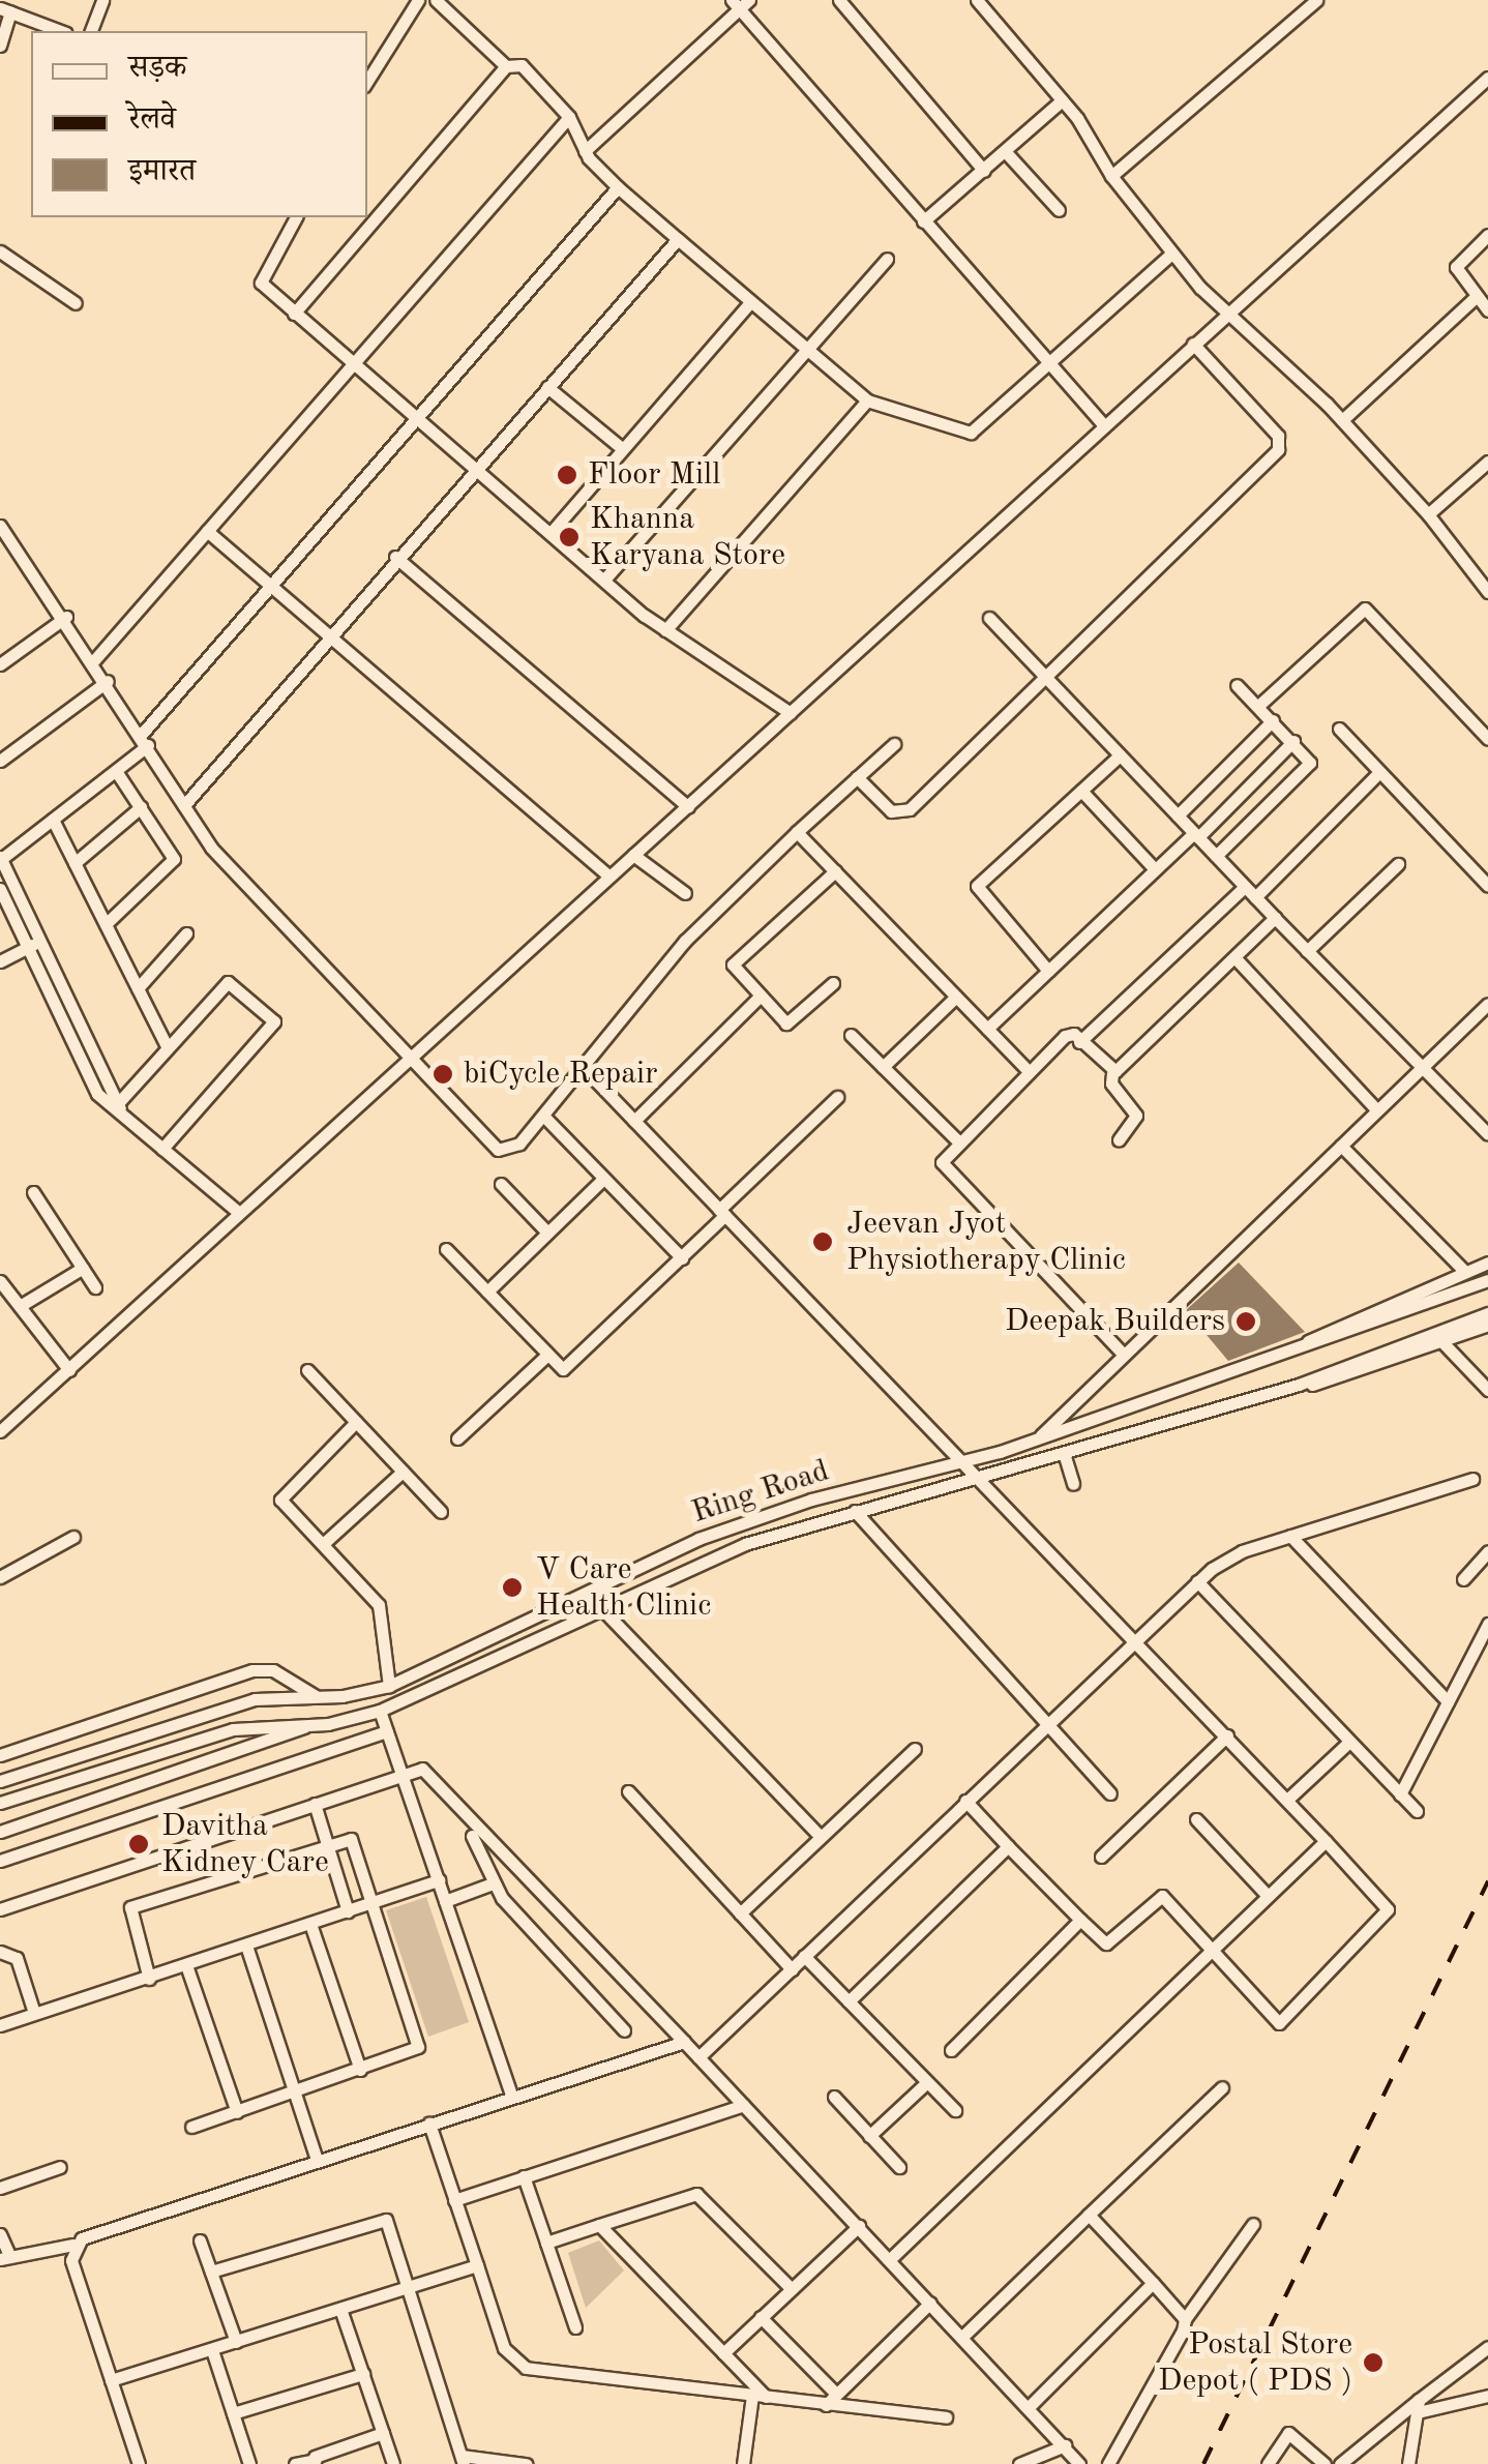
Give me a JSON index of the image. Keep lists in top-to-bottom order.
{
  "streets": {
    "street": ["Ring Road"]
  },
  "places": [
    "Floor Mill",
    "Khanna Karyana Store",
    "biCycle Repair",
    "Jeevan Jyot Physiotherapy Clinic",
    "Deepak Builders",
    "V Care Health Clinic",
    "Davitha Kidney Care",
    "Postal Store Depot ( PDS )"
  ],
  "legend": ["सड़क", "रेलवे", "इमारत"]
}
